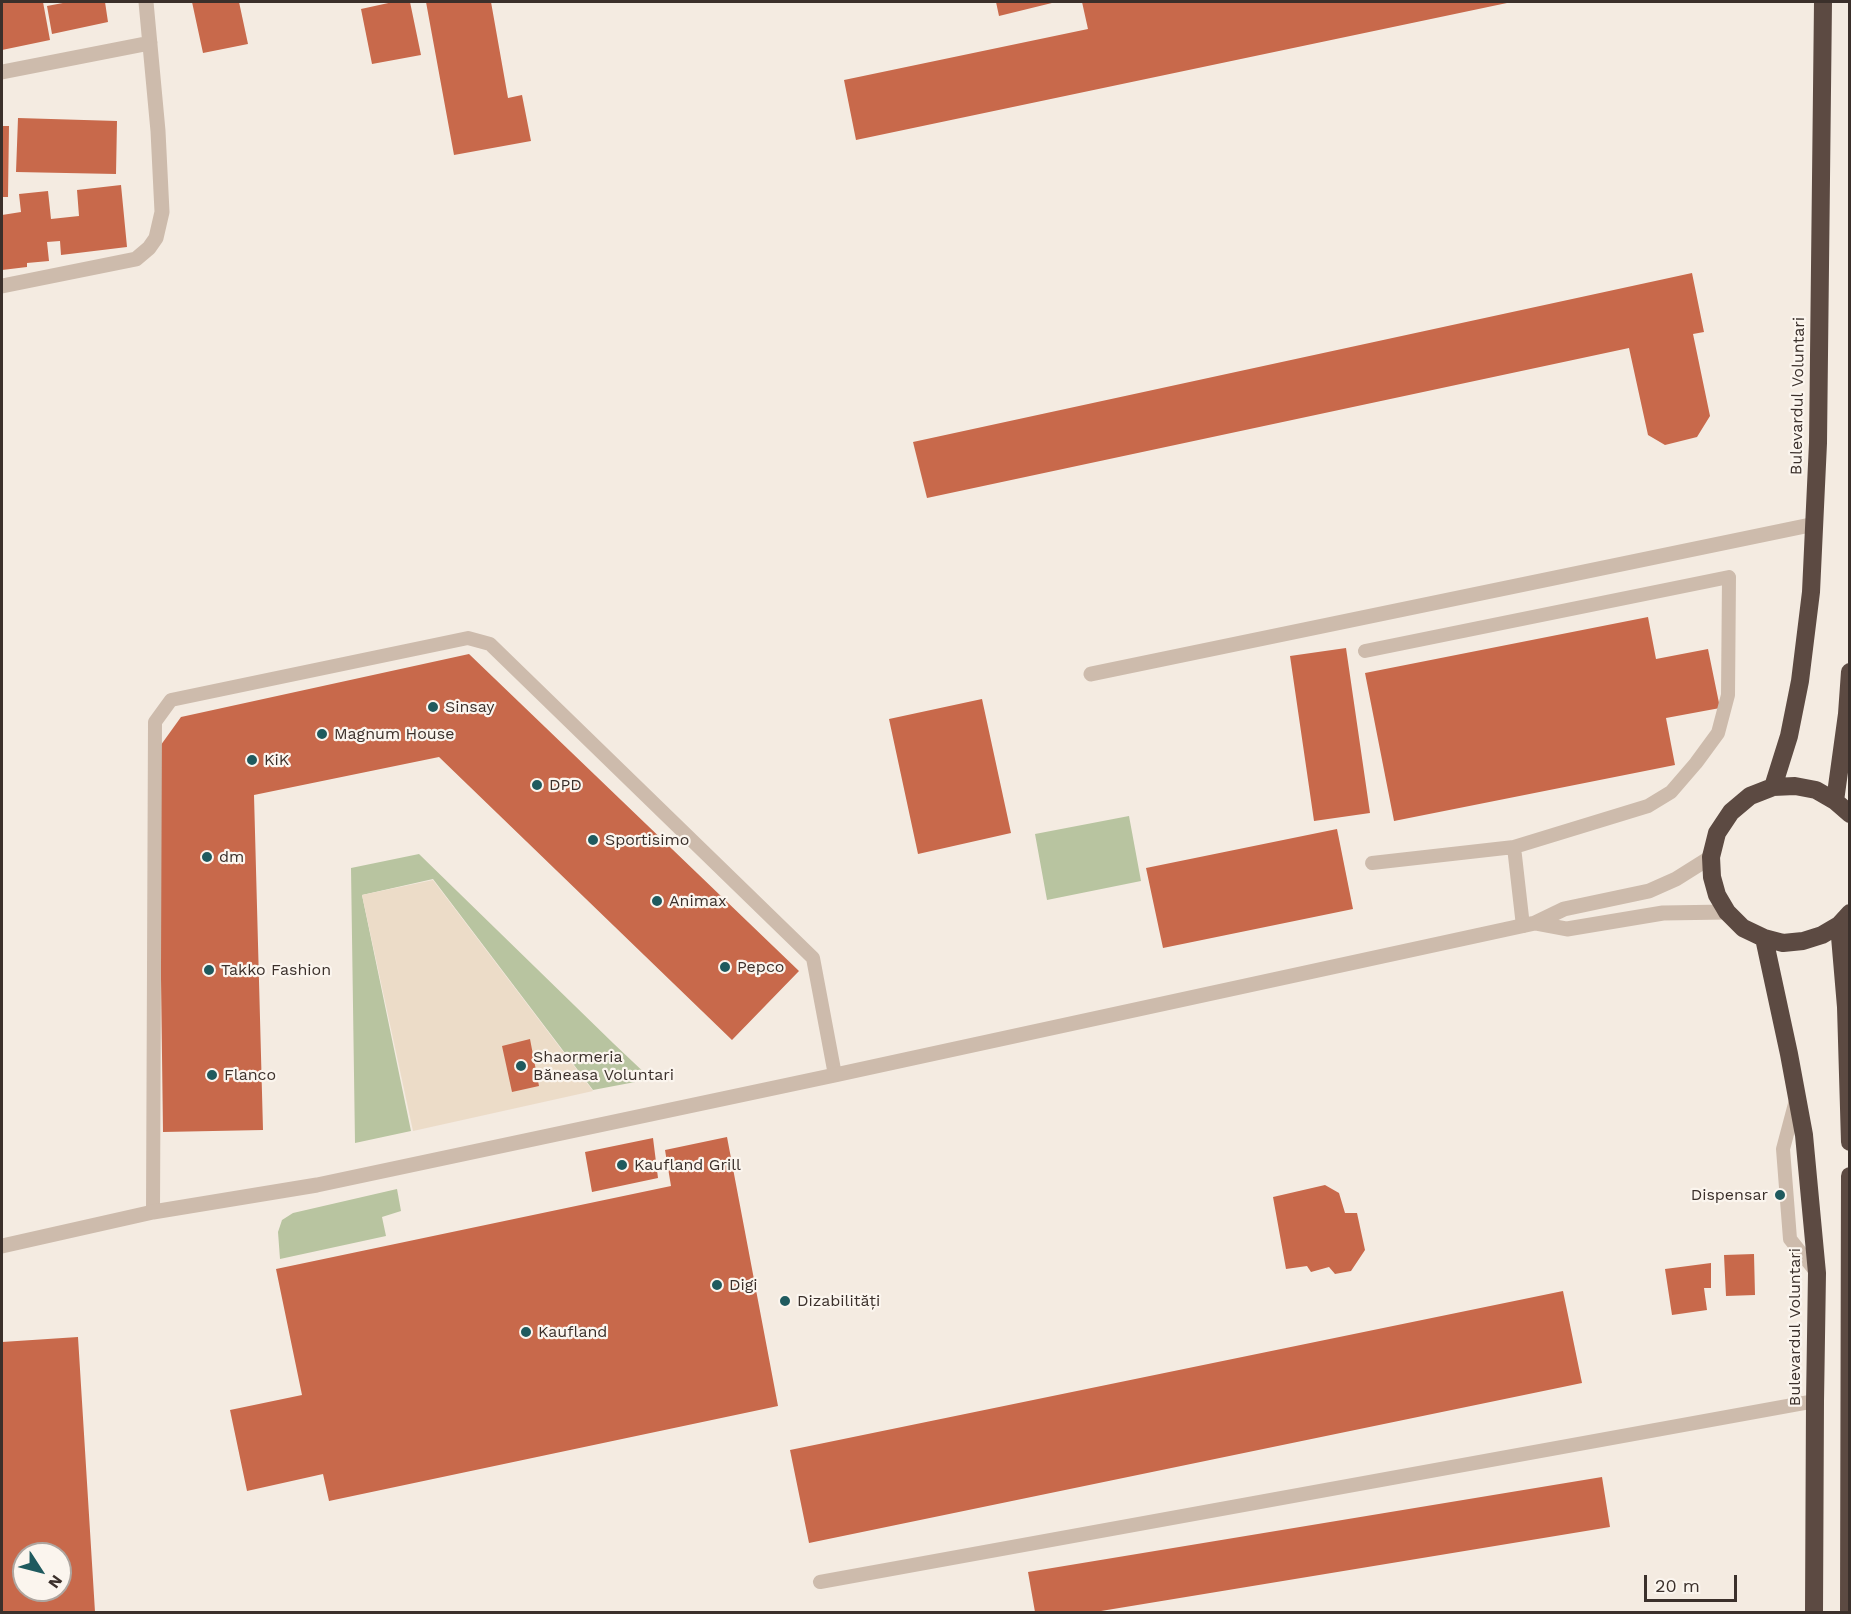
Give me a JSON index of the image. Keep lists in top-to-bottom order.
{
  "streets": {
    "highway": ["Bulevardul Voluntari"]
  },
  "places": [
    "Sinsay",
    "Magnum House",
    "KiK",
    "DPD",
    "Sportisimo",
    "dm",
    "Animax",
    "Pepco",
    "Takko Fashion",
    "Shaormeria Băneasa Voluntari",
    "Flanco",
    "Kaufland Grill",
    "Dispensar",
    "Digi",
    "Dizabilități",
    "Kaufland"
  ],
  "scale_bar": "20 m",
  "north": "bottom right"
}
